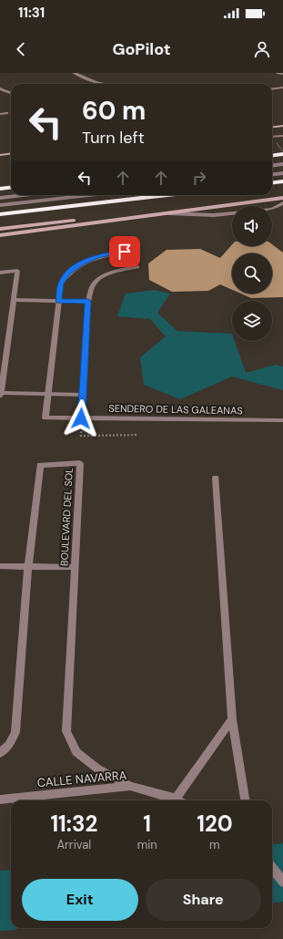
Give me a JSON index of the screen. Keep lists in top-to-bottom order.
{
  "streets": {
    "street": ["SENDERO DE LAS GALEANAS", "BOULEVARD DEL SOL", "CALLE NAVARRA"]
  },
  "crossings": [
    ["BOULEVARD DEL SOL", "CALLE NAVARRA"]
  ],
  "page": {
    "status": "11:31",
    "header": "GoPilot",
    "turn": ["60 m", "Turn left"],
    "eta": [
      "11:32",
      "Arrival",
      "1",
      "min",
      "120",
      "m"
    ],
    "buttons": ["Exit", "Share"]
  }
}
